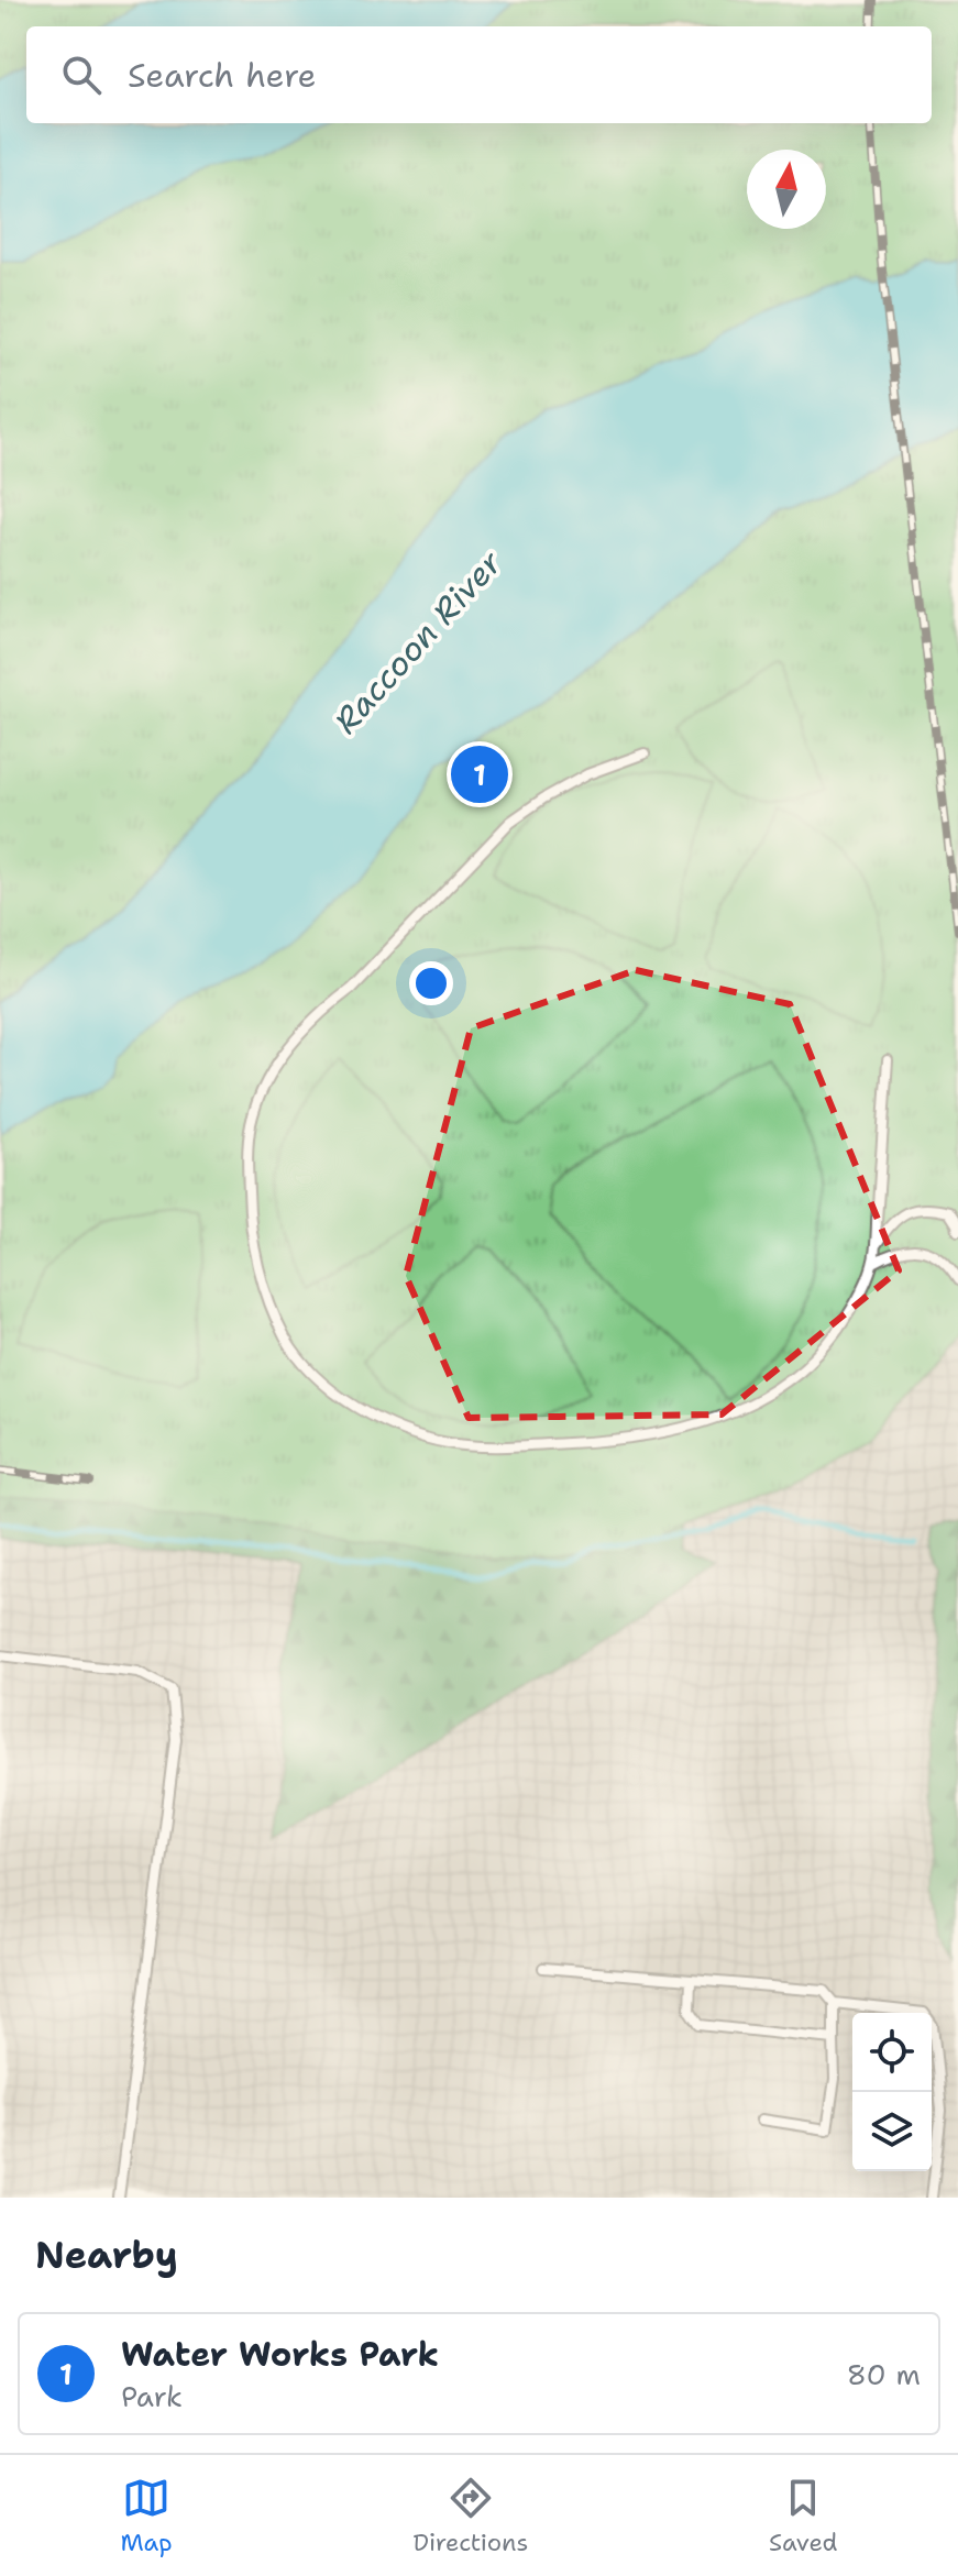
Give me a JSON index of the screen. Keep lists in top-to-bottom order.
{
  "water": ["Raccoon River"],
  "north": "top",
  "page": {
    "search": "Search here",
    "pins": "1",
    "heading": "Nearby",
    "list": [
      {
        "mark": "1",
        "name": "Water Works Park",
        "note": "Park",
        "value": "80 m"
      }
    ],
    "nav": ["Map", "Directions", "Saved"]
  }
}
